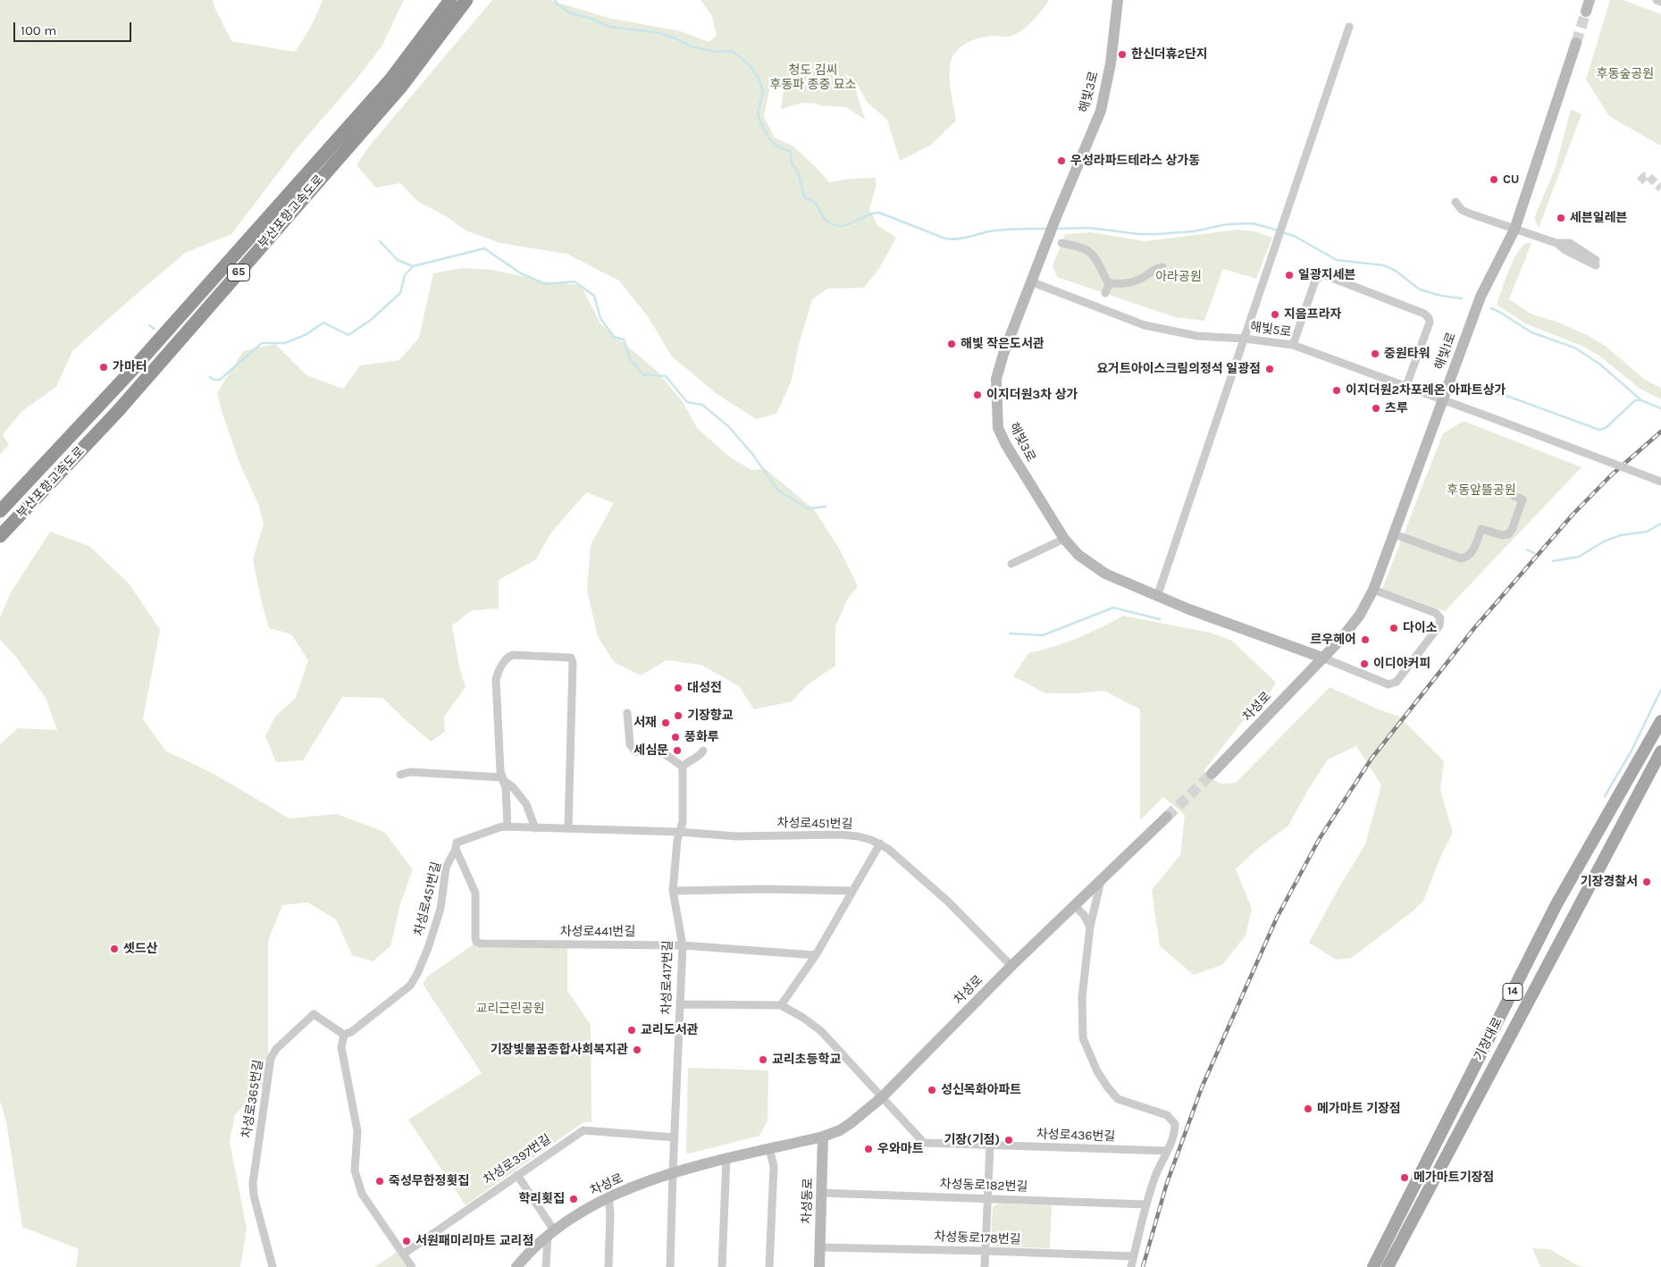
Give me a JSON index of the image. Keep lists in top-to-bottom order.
{
  "streets": {
    "highway": ["부산포항고속도로", "65"],
    "main road": ["14", "기장대로"],
    "street": [
      "해빛3로",
      "해빛5로",
      "해빛1로",
      "차성로",
      "차성로451번길",
      "차성로441번길",
      "차성로417번길",
      "차성로365번길",
      "차성로436번길",
      "차성로397번길",
      "차성동로182번길",
      "차성동로",
      "차성동로178번길"
    ]
  },
  "crossings": [
    ["해빛3로", "해빛5로"],
    ["해빛3로", "해빛1로"],
    ["해빛3로", "차성로"],
    ["해빛5로", "해빛1로"],
    ["해빛1로", "차성로"],
    ["차성로", "차성로451번길"],
    ["차성로", "차성로417번길"],
    ["차성로", "차성로436번길"],
    ["차성로", "차성동로"],
    ["차성로451번길", "차성로441번길"],
    ["차성로451번길", "차성로417번길"],
    ["차성로451번길", "차성로365번길"],
    ["차성로441번길", "차성로417번길"],
    ["차성로417번길", "차성로397번길"],
    ["차성동로182번길", "차성동로"],
    ["차성동로", "차성동로178번길"]
  ],
  "parks": [
    "청도 김씨 후동파 종중 묘소",
    "후동숲공원",
    "아라공원",
    "후동앞뜰공원",
    "교리근린공원"
  ],
  "places": [
    "한신더휴2단지",
    "우성라파드테라스 상가동",
    "CU",
    "세븐일레븐",
    "일광지세븐",
    "지음프라자",
    "해빛 작은도서관",
    "중원타워",
    "가마터",
    "요거트아이스크림의정석 일광점",
    "이지더원2차포레온 아파트상가",
    "이지더원3차 상가",
    "츠루",
    "다이소",
    "르우헤어",
    "이디야커피",
    "대성전",
    "기장향교",
    "서재",
    "풍화루",
    "세심문",
    "기장경찰서",
    "셋드산",
    "교리도서관",
    "기장빛물꿈종합사회복지관",
    "교리초등학교",
    "성신목화아파트",
    "메가마트 기장점",
    "기장(기점)",
    "우와마트",
    "메가마트기장점",
    "죽성무한정횟집",
    "학리횟집",
    "서원패미리마트 교리점"
  ],
  "scale_bar": "100 m"
}
